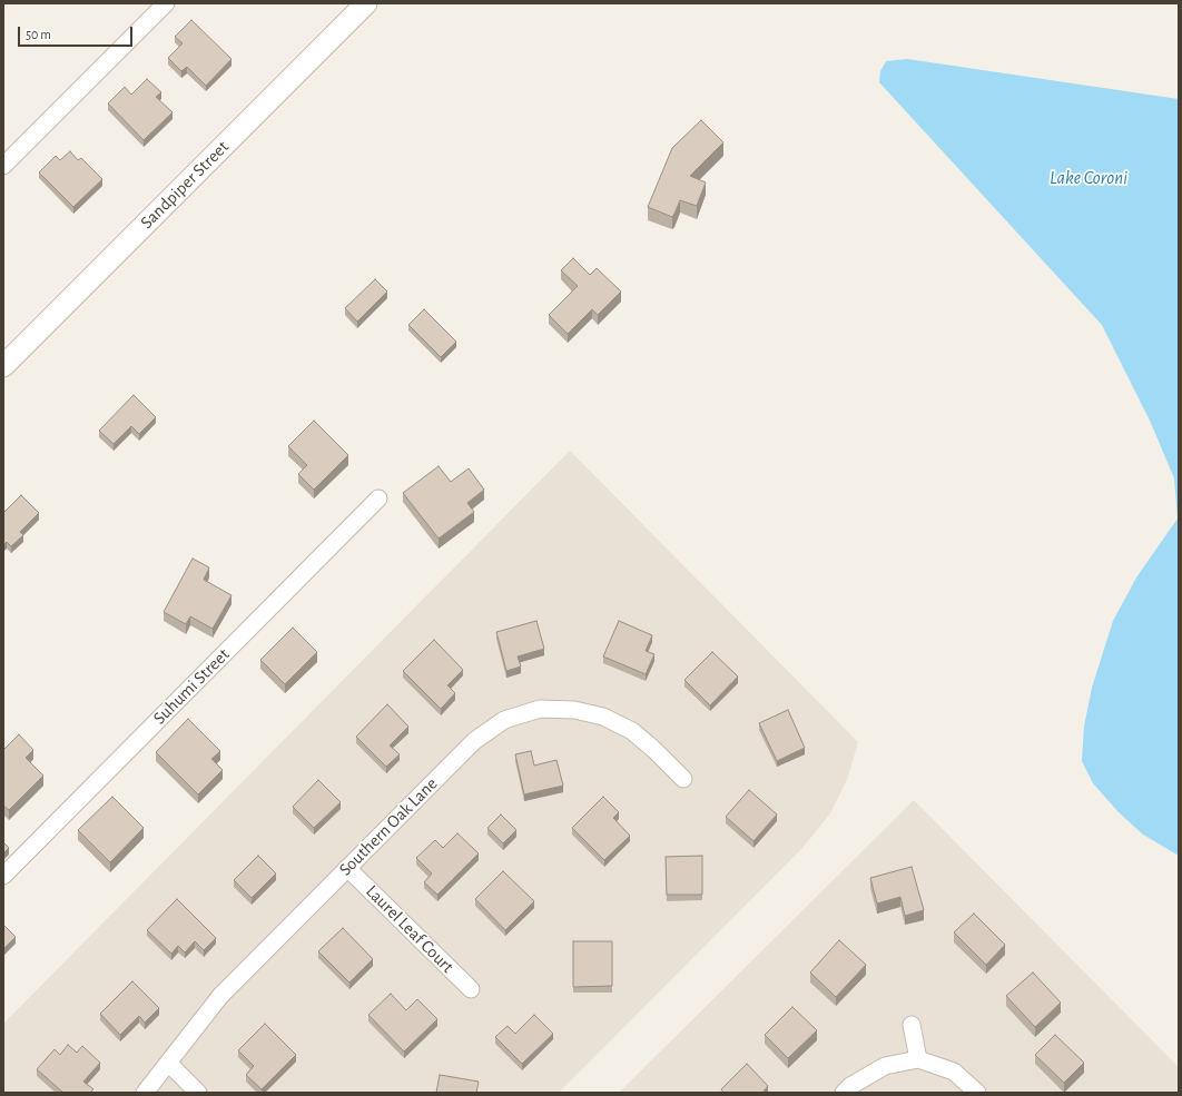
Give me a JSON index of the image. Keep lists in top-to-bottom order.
{
  "streets": {
    "street": [
      "Sandpiper Street",
      "Suhumi Street",
      "Southern Oak Lane",
      "Laurel Leaf Court"
    ]
  },
  "crossings": [
    ["Southern Oak Lane", "Laurel Leaf Court"]
  ],
  "water": ["Lake Coroni"],
  "scale_bar": "50 m"
}
